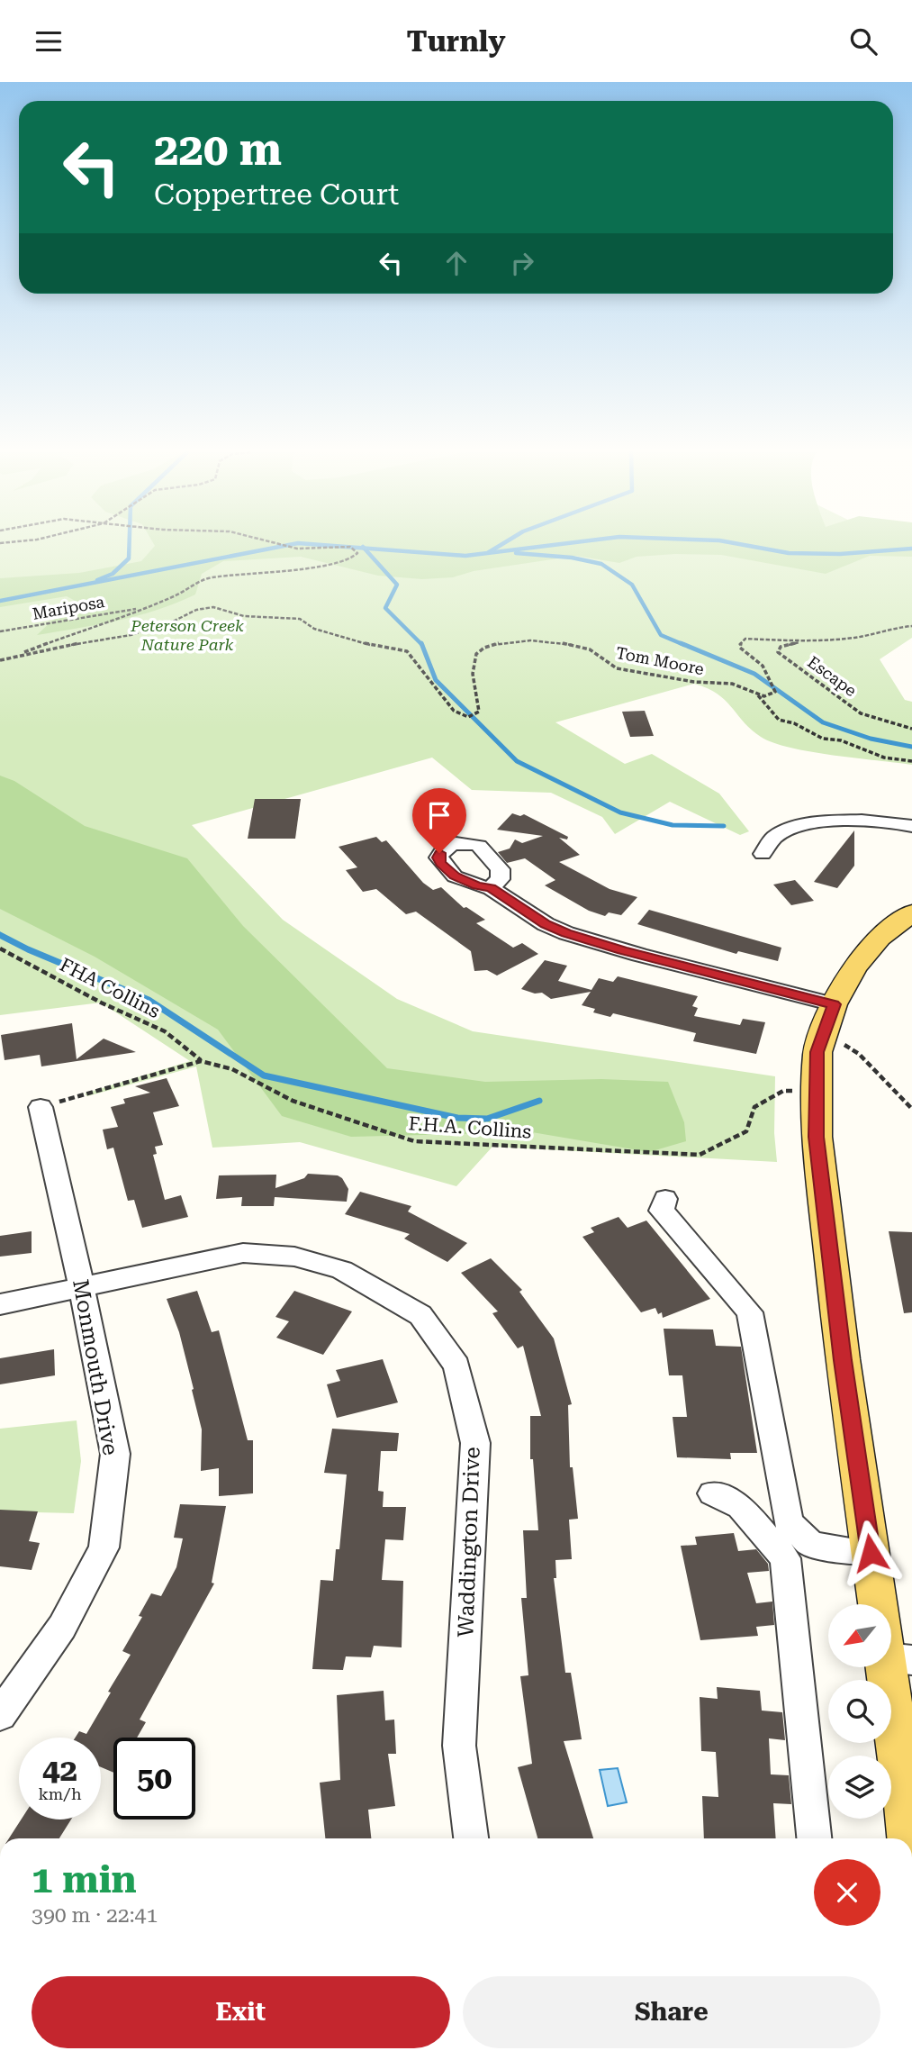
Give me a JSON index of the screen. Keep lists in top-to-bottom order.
{
  "streets": {
    "street": ["Monmouth Drive", "Waddington Drive"],
    "path": [
      "Mariposa",
      "Tom Moore",
      "Escape",
      "FHA Collins",
      "F.H.A. Collins"
    ]
  },
  "crossings": [
    ["FHA Collins", "F.H.A. Collins"],
    ["Monmouth Drive", "Waddington Drive"]
  ],
  "parks": ["Peterson Creek Nature Park"],
  "north": "bottom left",
  "page": {
    "header": "Turnly",
    "turn": ["220 m", "Coppertree Court"],
    "speed": "42 km/h",
    "limit": "50",
    "heading": ["1 min", "390 m · 22:41"],
    "buttons": ["Exit", "Share"]
  }
}
